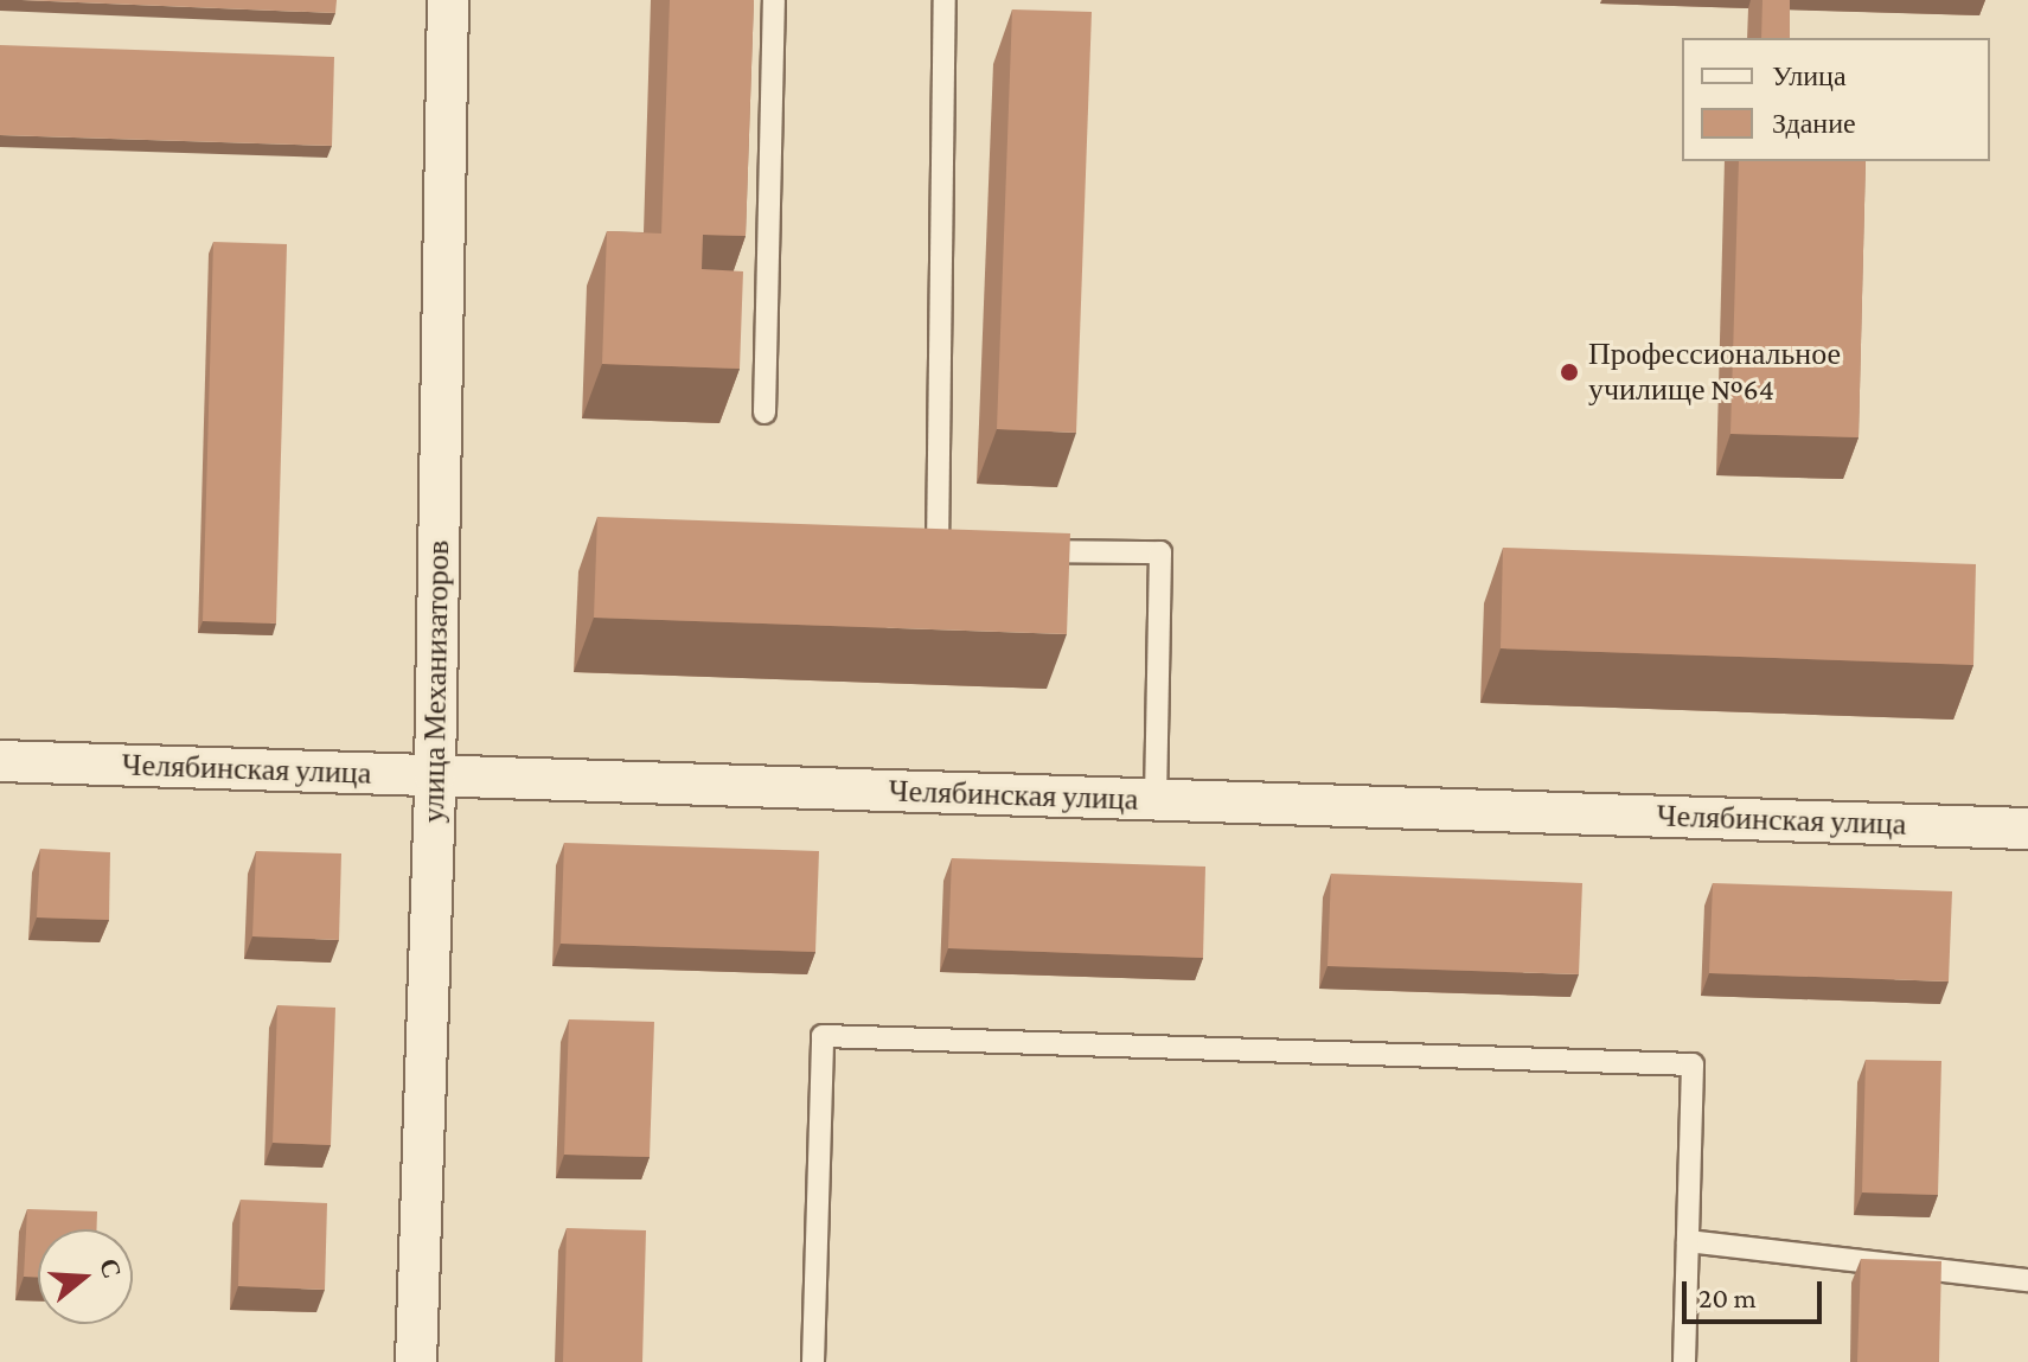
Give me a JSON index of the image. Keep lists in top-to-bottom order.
{
  "streets": {
    "street": ["улица Механизаторов", "Челябинская улица"]
  },
  "crossings": [
    ["улица Механизаторов", "Челябинская улица"]
  ],
  "places": ["Профессиональное училище №64"],
  "legend": ["Улица", "Здание"],
  "scale_bar": "20 m",
  "north": "right"
}
